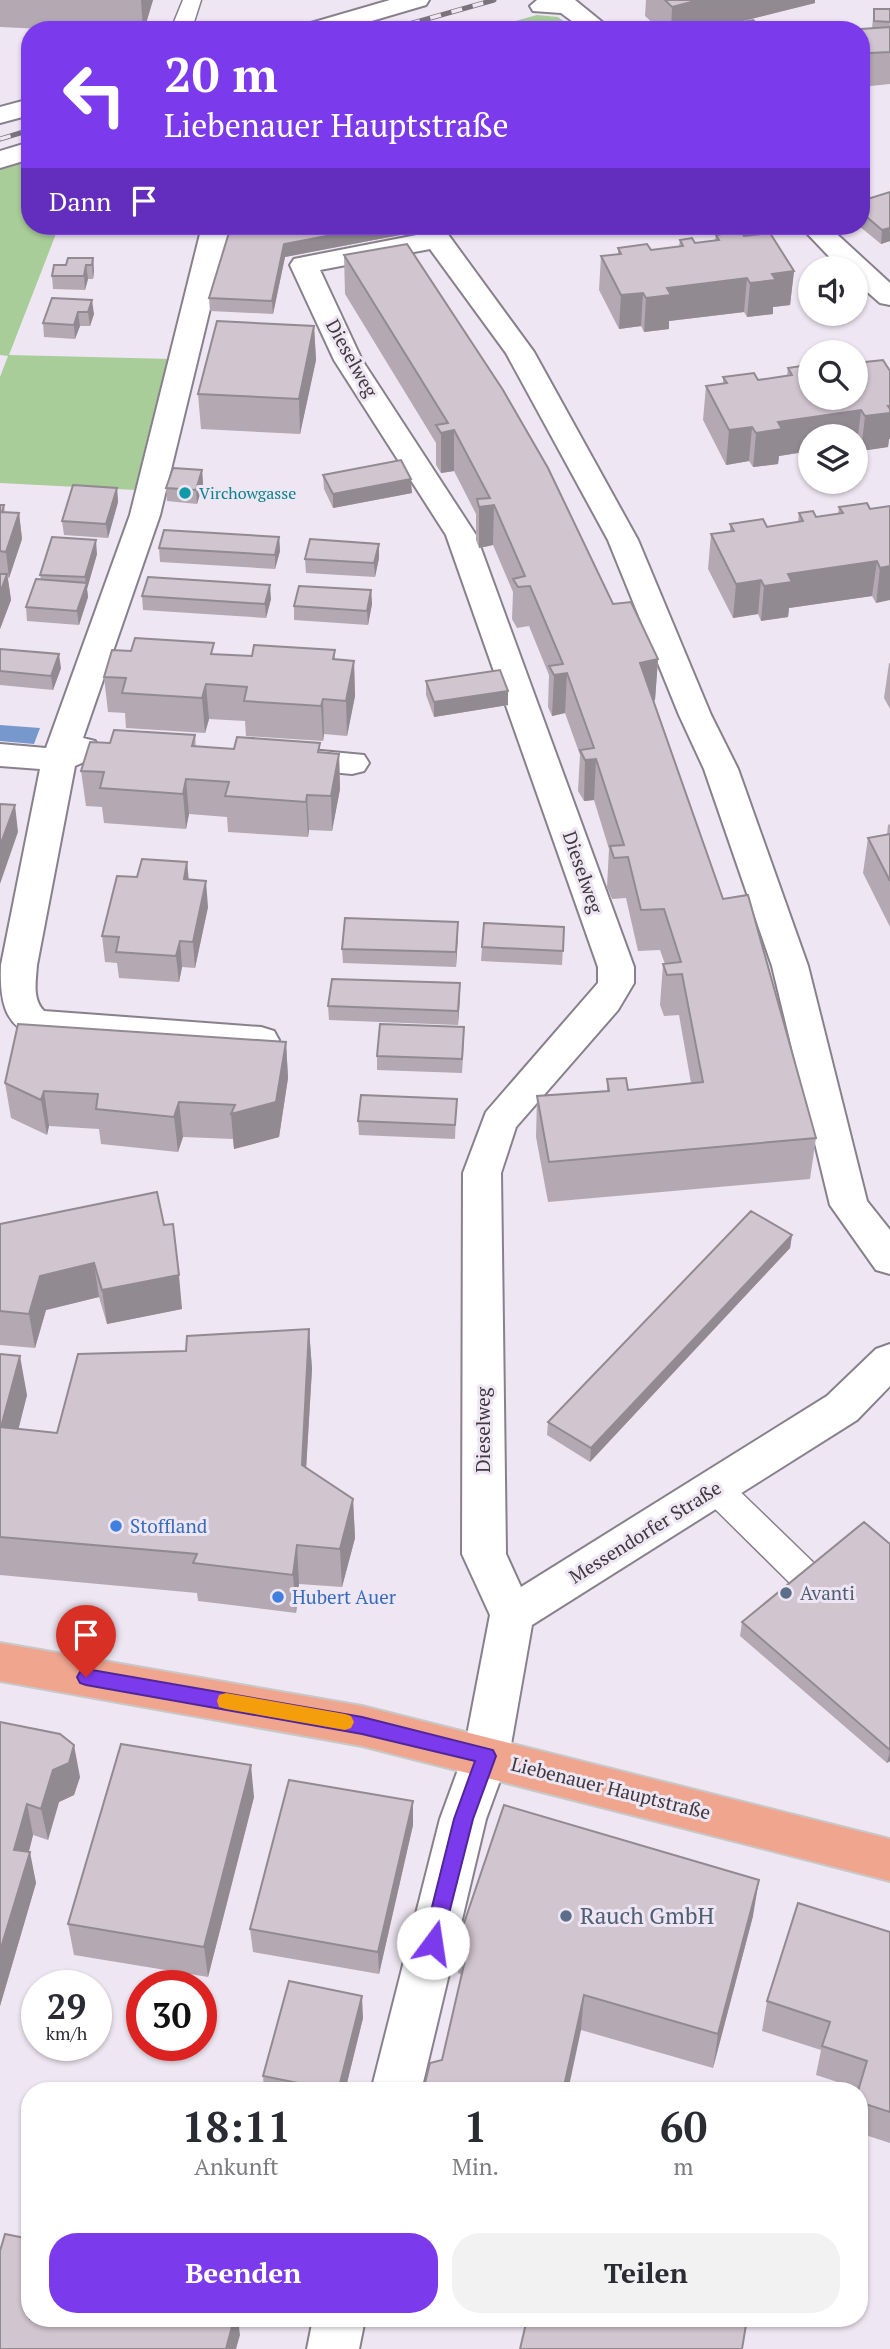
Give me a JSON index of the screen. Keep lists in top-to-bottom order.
{
  "streets": {
    "main road": ["Liebenauer Hauptstraße"],
    "street": ["Dieselweg", "Messendorfer Straße"]
  },
  "crossings": [
    ["Dieselweg", "Messendorfer Straße"]
  ],
  "places": [
    "Virchowgasse",
    "Stoffland",
    "Avanti",
    "Hubert Auer",
    "Rauch GmbH"
  ],
  "page": {
    "turn": ["20 m", "Liebenauer Hauptstraße"],
    "then": "Dann",
    "speed": "29 km/h",
    "limit": "30",
    "eta": [
      "18:11",
      "Ankunft",
      "1",
      "Min.",
      "60",
      "m"
    ],
    "buttons": ["Beenden", "Teilen"]
  }
}
